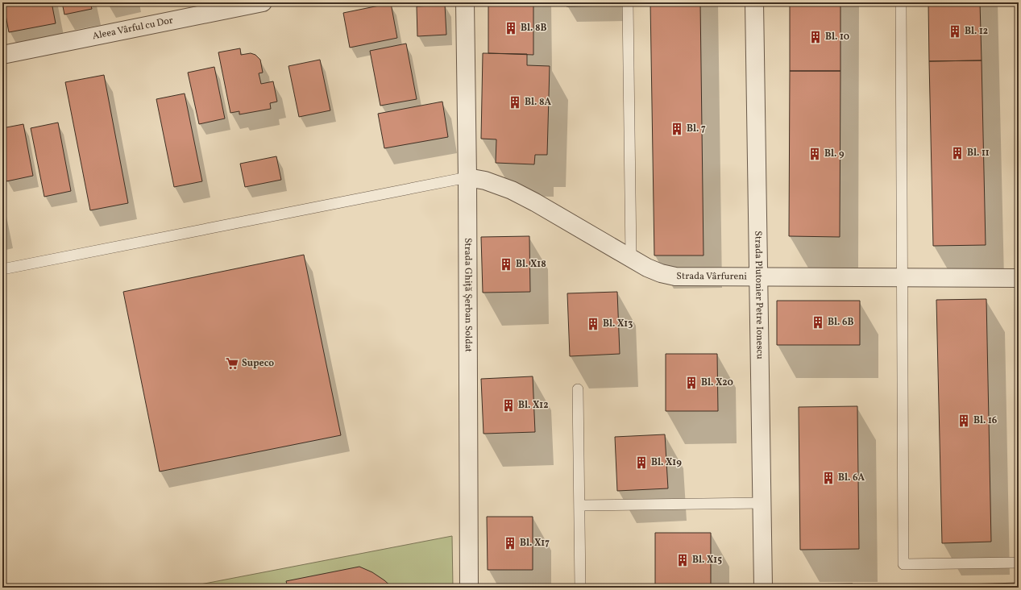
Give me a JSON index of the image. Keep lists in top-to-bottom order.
{
  "streets": {
    "street": [
      "Aleea Vârful cu Dor",
      "Strada Vârfureni",
      "Strada Ghiță Șerban Soldat",
      "Strada Plutonier Petre Ionescu"
    ]
  },
  "crossings": [
    ["Strada Vârfureni", "Strada Ghiță Șerban Soldat"],
    ["Strada Vârfureni", "Strada Plutonier Petre Ionescu"]
  ],
  "places": {
    "building": [
      "Bl. 8B",
      "Bl. 12",
      "Bl. 10",
      "Bl. 8A",
      "Bl. 7",
      "Bl. 11",
      "Bl. 9",
      "Bl. X18",
      "Bl. 6B",
      "Bl. X13",
      "Bl. X20",
      "Bl. X12",
      "Bl. 16",
      "Bl. X19",
      "Bl. 6A",
      "Bl. X17",
      "Bl. X15"
    ],
    "supermarket": ["Supeco"]
  }
}
